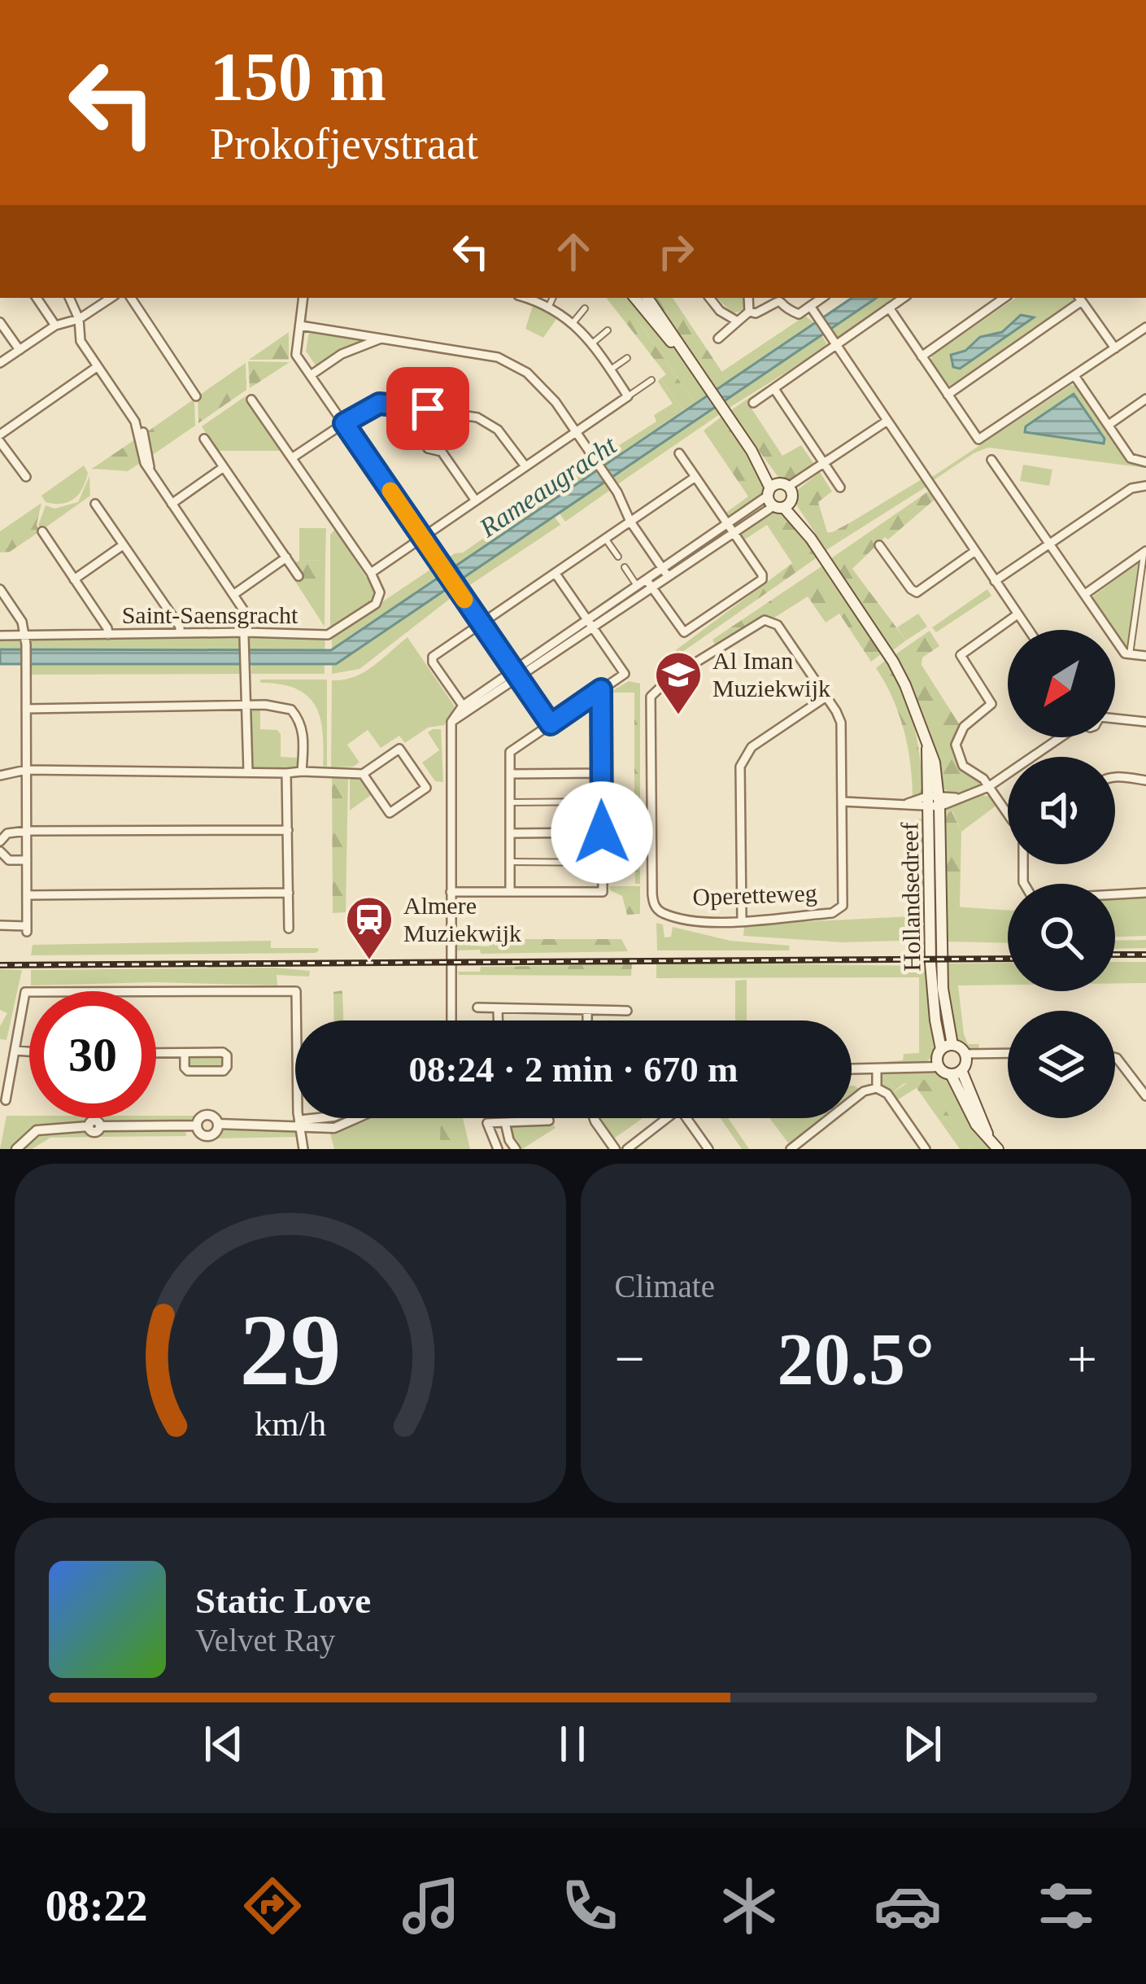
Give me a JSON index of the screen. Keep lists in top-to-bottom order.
{
  "streets": {
    "main road": ["Hollandsedreef"],
    "street": ["Saint-Saensgracht", "Operetteweg"]
  },
  "water": ["Rameaugracht"],
  "places": {
    "school or university": ["Al Iman Muziekwijk"],
    "station": ["Almere Muziekwijk"]
  },
  "north": "bottom left",
  "page": {
    "turn": ["150 m", "Prokofjevstraat"],
    "limit": "30",
    "trip": "08:24 · 2 min · 670 m",
    "tile": "Climate",
    "heat": ["−", "20.5°", "+"],
    "song": ["Static Love", "Velvet Ray"],
    "tabs": "08:22",
    "gauge": ["29", "km/h"]
  }
}
